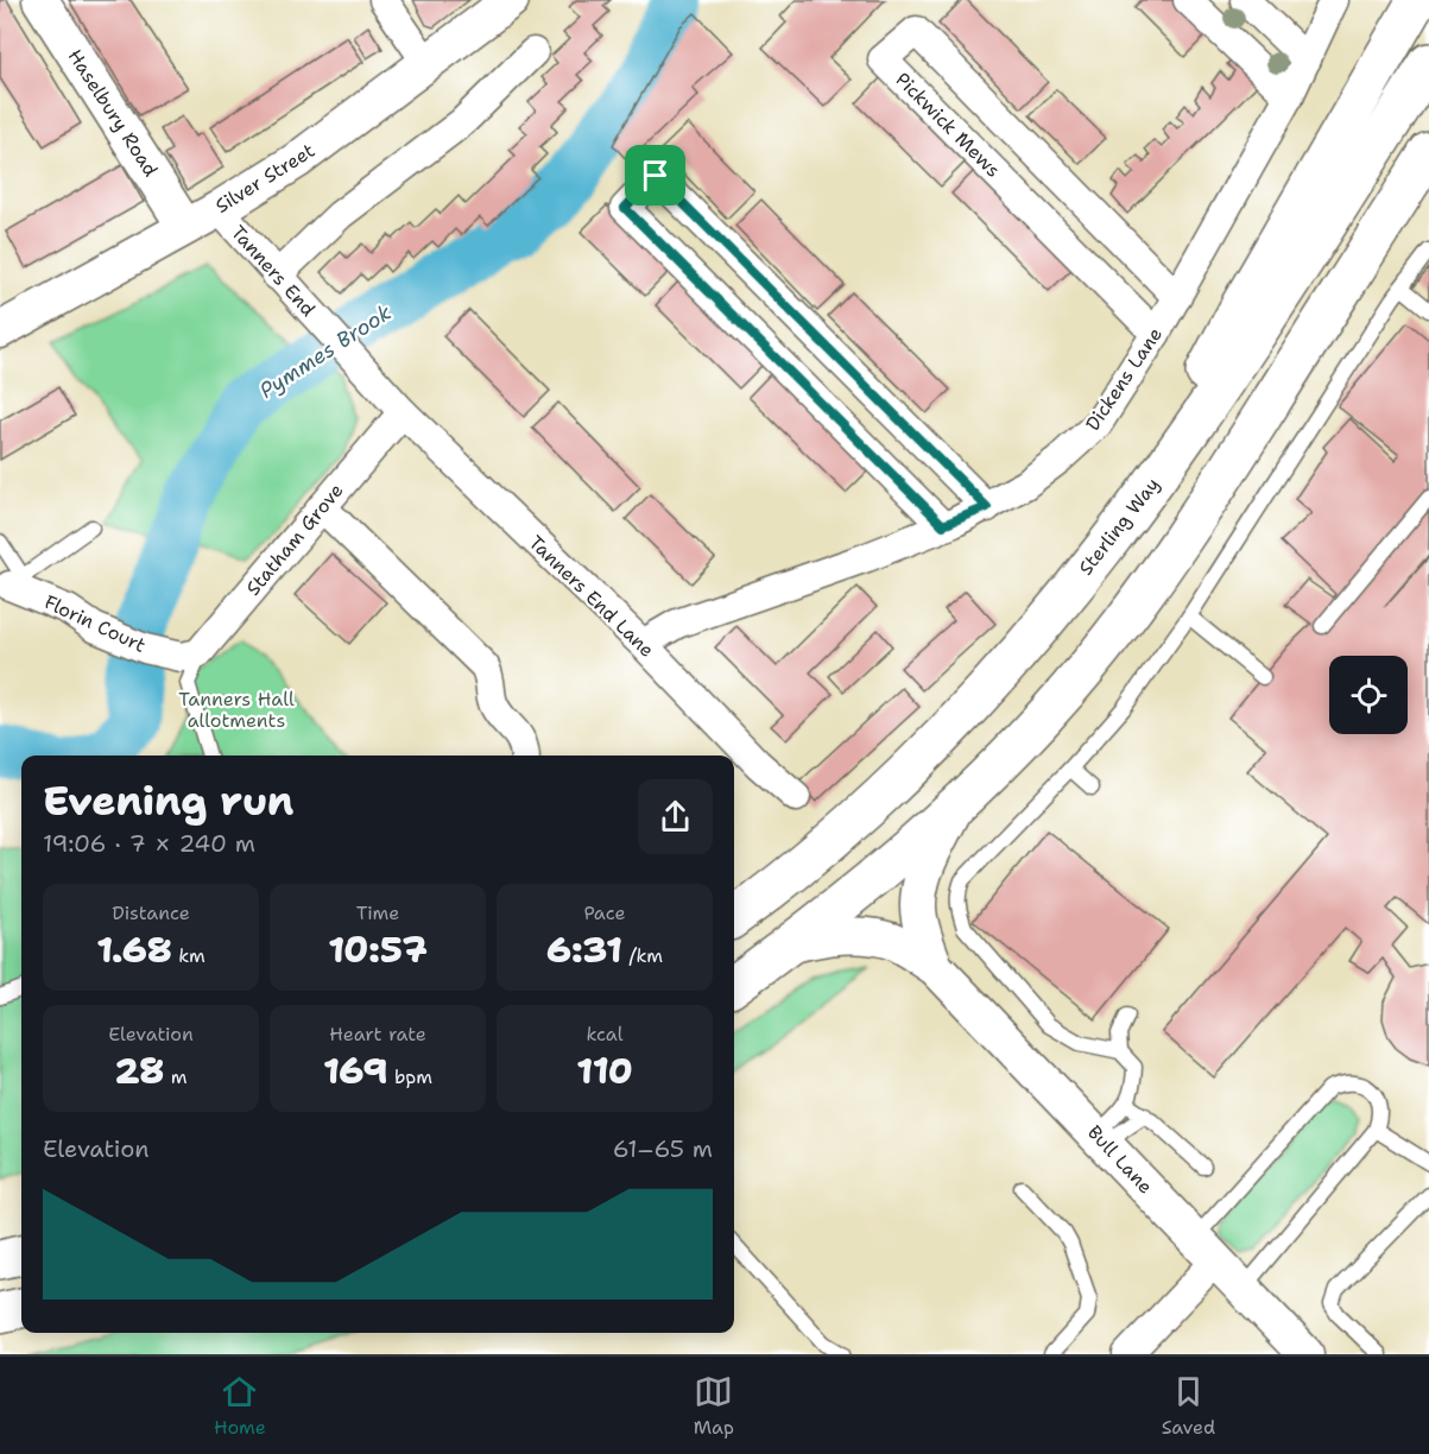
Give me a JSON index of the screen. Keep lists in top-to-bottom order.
{
  "streets": {
    "highway": ["Sterling Way"],
    "street": [
      "Haselbury Road",
      "Pickwick Mews",
      "Silver Street",
      "Tanners End",
      "Dickens Lane",
      "Statham Grove",
      "Tanners End Lane",
      "Florin Court",
      "Bull Lane"
    ]
  },
  "crossings": [
    ["Haselbury Road", "Silver Street"],
    ["Pickwick Mews", "Dickens Lane"],
    ["Silver Street", "Tanners End"],
    ["Tanners End", "Statham Grove"],
    ["Tanners End", "Tanners End Lane"],
    ["Dickens Lane", "Tanners End Lane"],
    ["Statham Grove", "Tanners End Lane"],
    ["Statham Grove", "Florin Court"]
  ],
  "water": ["Pymmes Brook"],
  "parks": ["Tanners Hall allotments"],
  "page": {
    "heading": ["Evening run", "19:06 · 7 × 240 m"],
    "stats": [
      ["Distance", "1.68 km"],
      ["Time", "10:57"],
      ["Pace", "6:31 /km"],
      ["Elevation", "28 m"],
      ["Heart rate", "169 bpm"],
      ["kcal", "110"]
    ],
    "chart": ["Elevation", "61–65 m"],
    "tabs": ["Home", "Map", "Saved"]
  }
}
